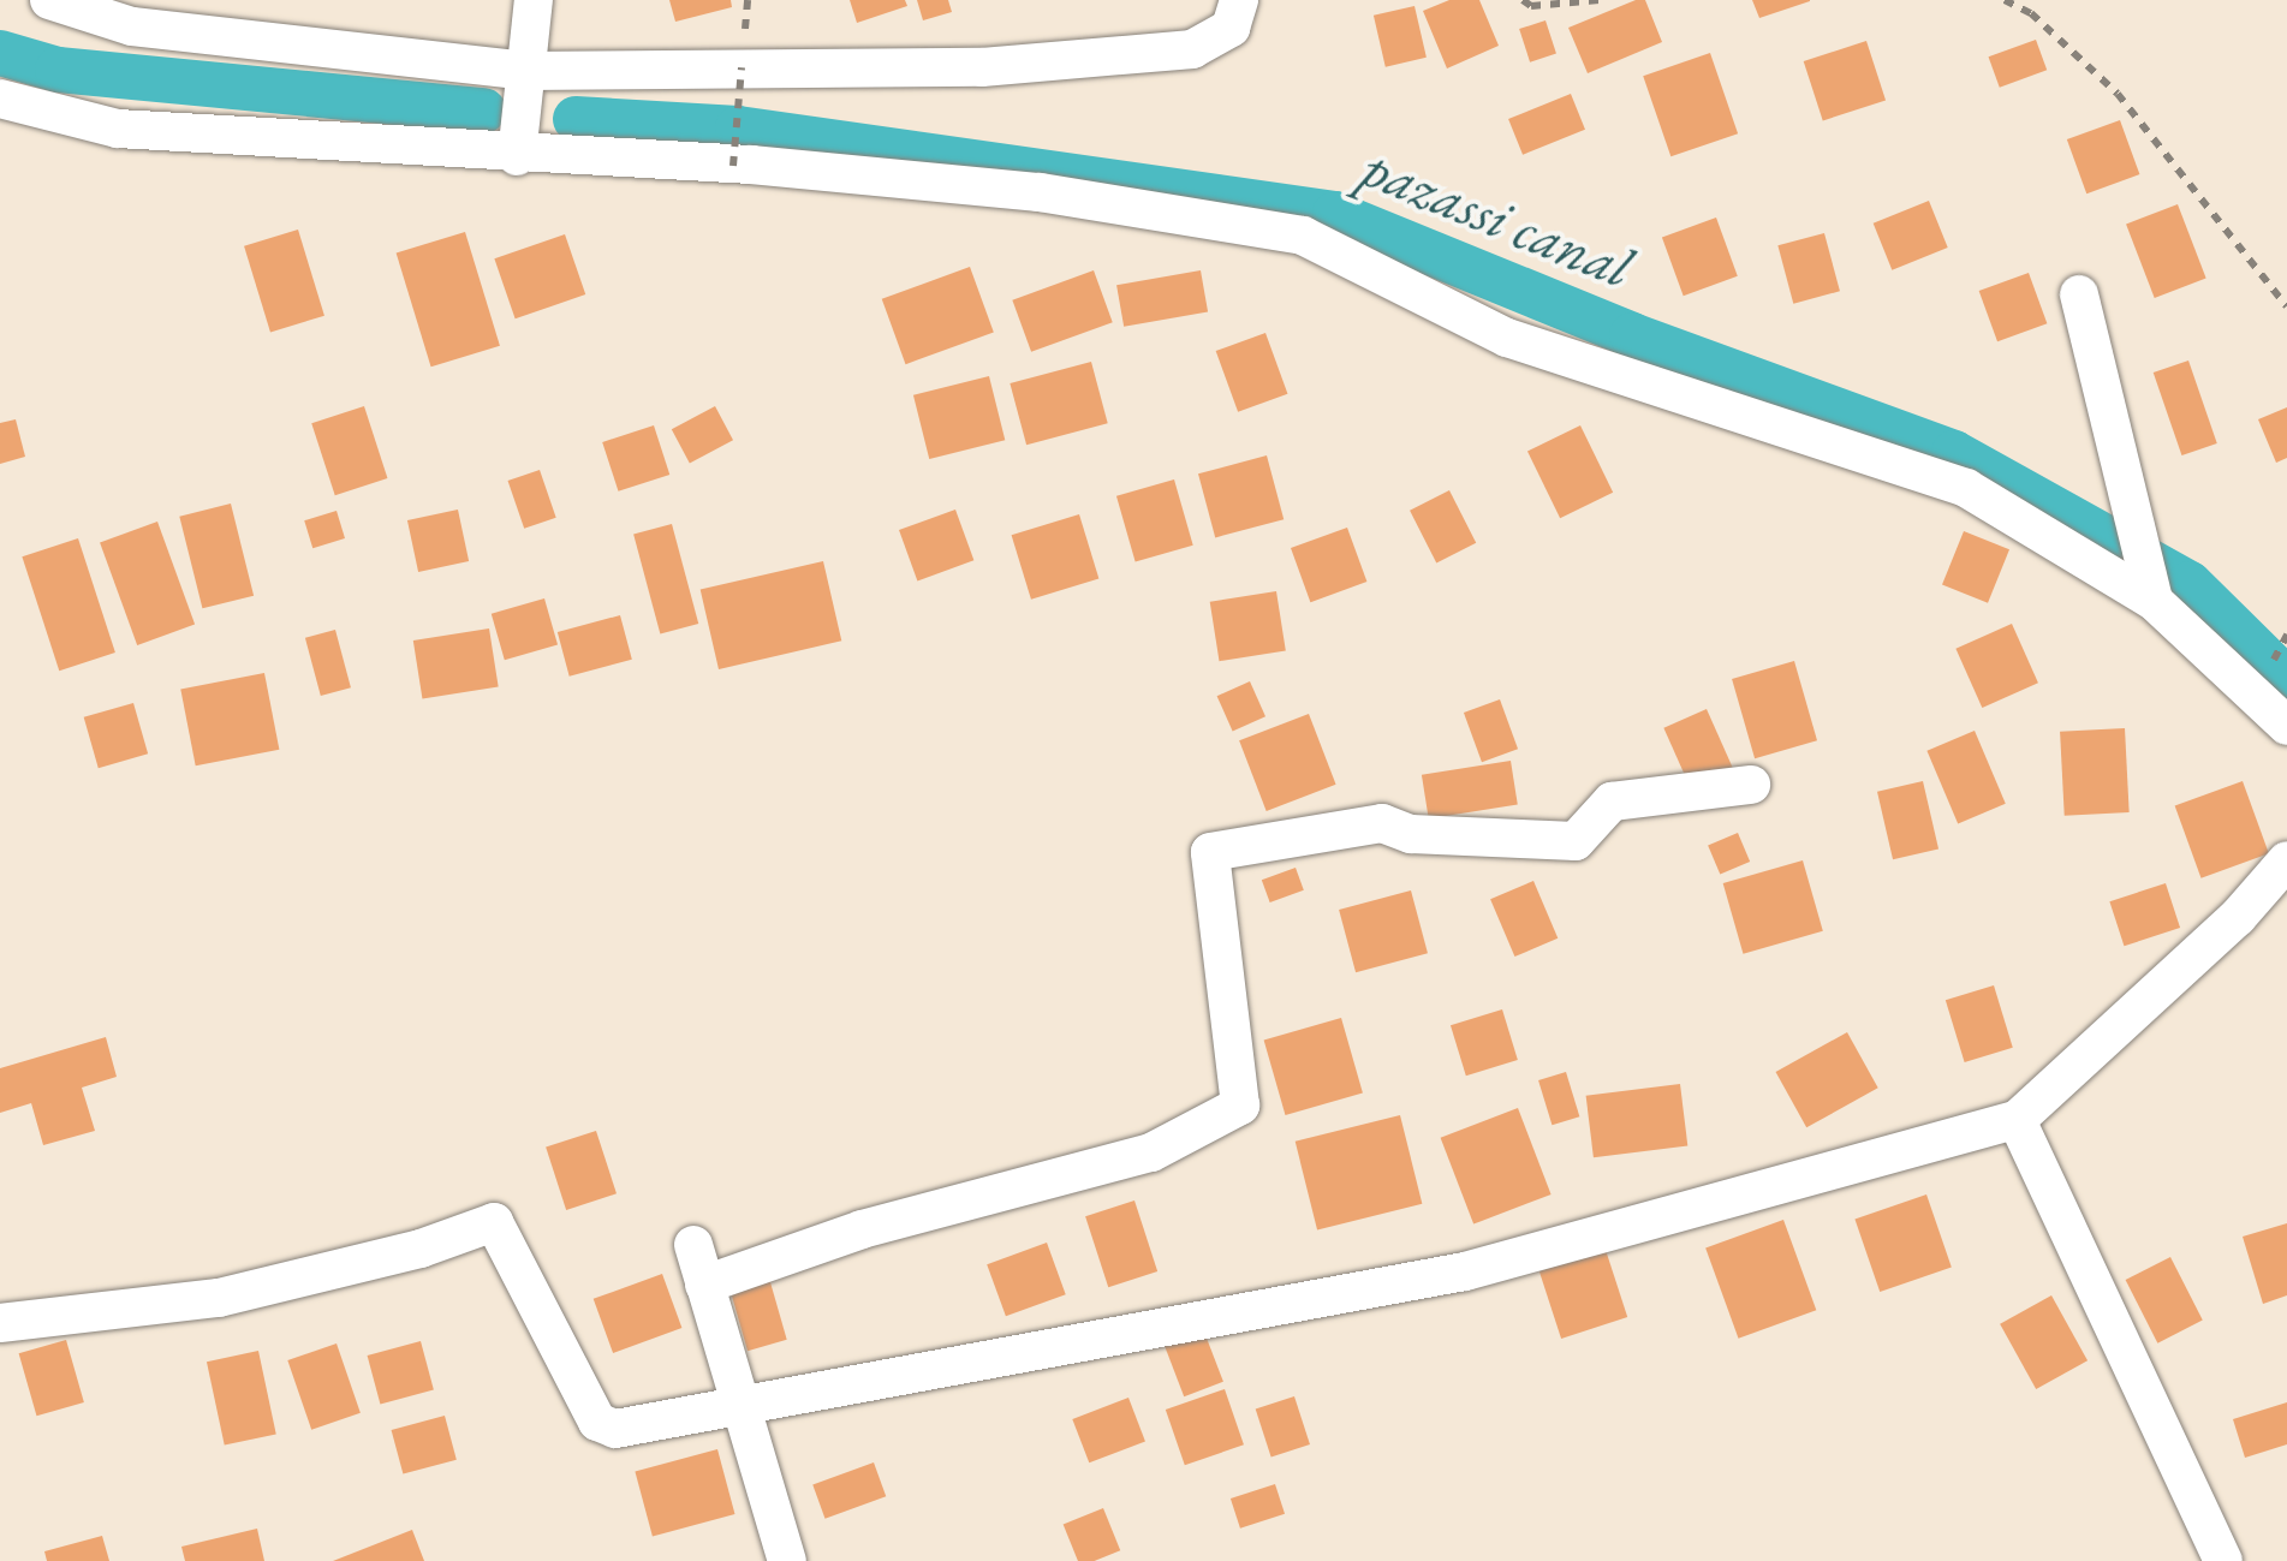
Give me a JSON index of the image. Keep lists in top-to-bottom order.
{
  "water": ["pazassi canal"]
}
